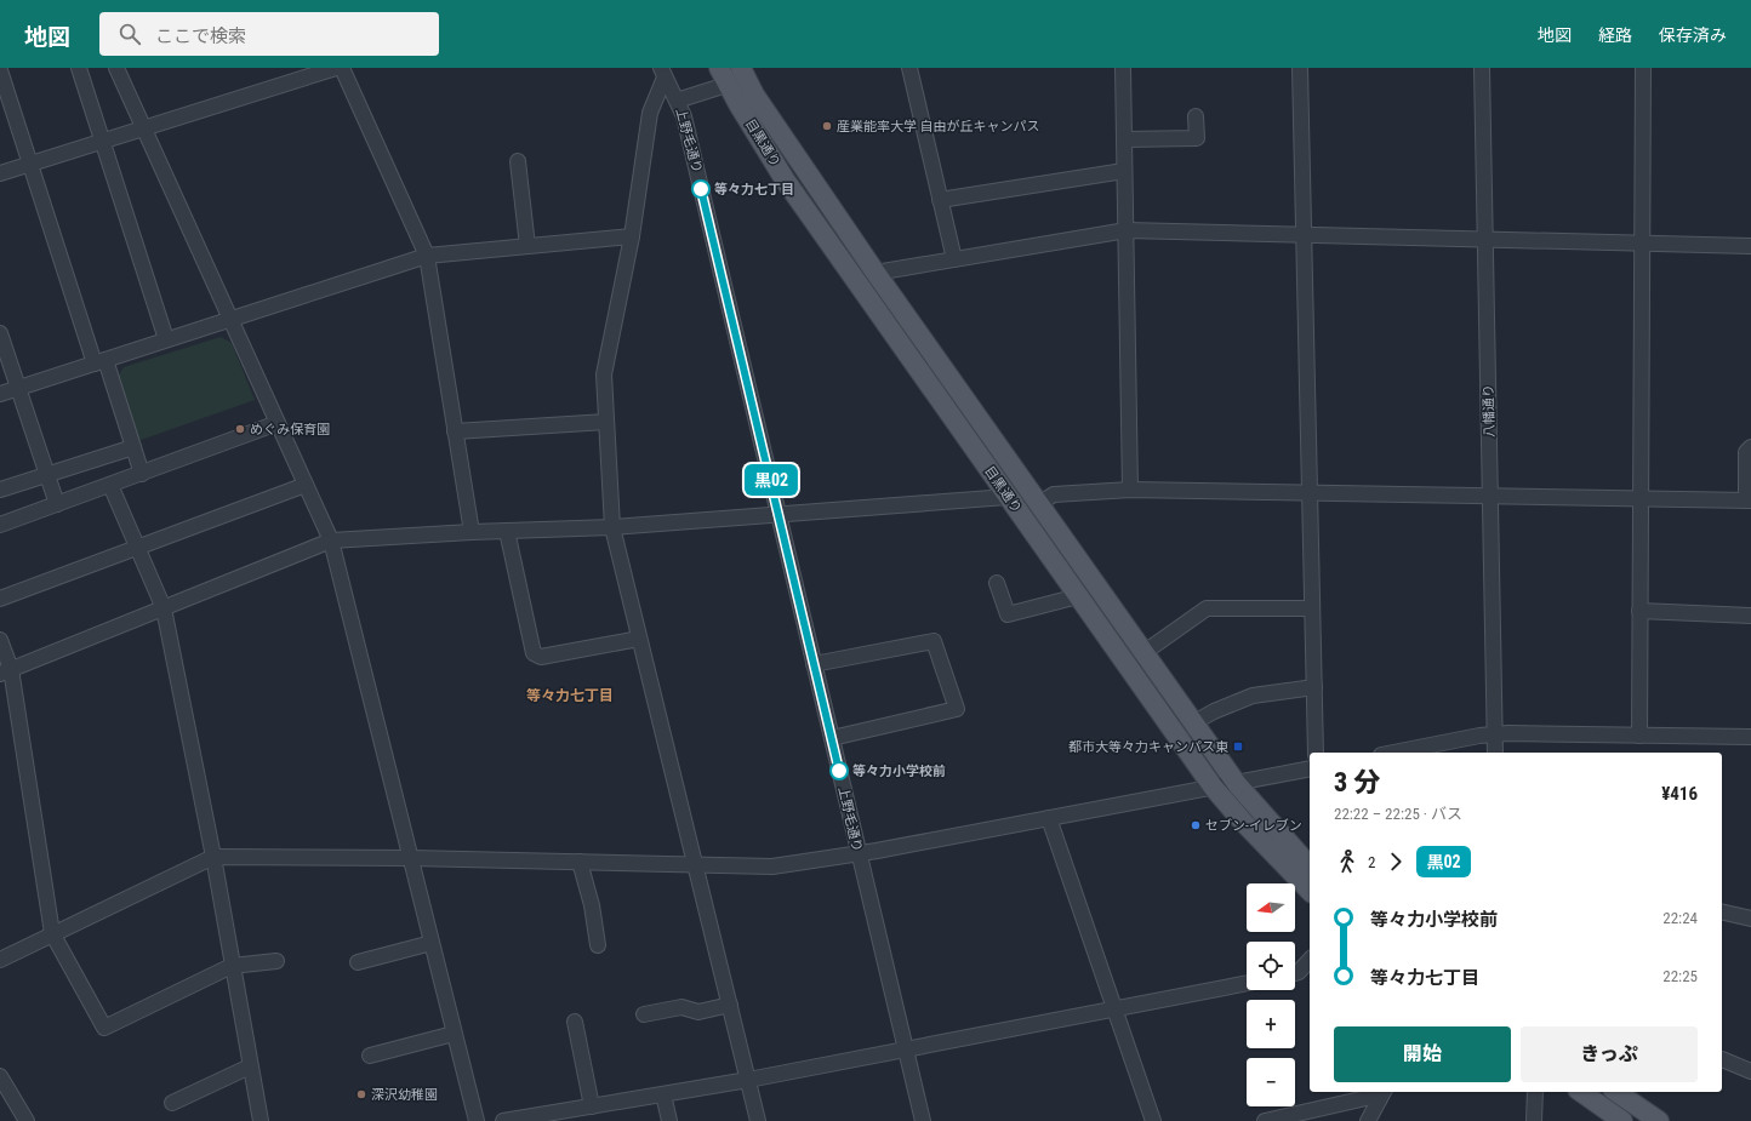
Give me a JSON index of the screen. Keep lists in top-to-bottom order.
{
  "streets": {
    "main road": ["目黒通り"],
    "street": ["上野毛通り", "八幡通り"]
  },
  "districts": ["等々力七丁目"],
  "places": {
    "other": [
      "産業能率大学 自由が丘キャンパス",
      "等々力七丁目",
      "めぐみ保育園",
      "等々力小学校前",
      "セブン-イレブン",
      "深沢幼稚園"
    ],
    "transit": ["都市大等々力キャンパス東"]
  },
  "lines": ["bus line 黒02"],
  "north": "left",
  "page": {
    "header": "地図",
    "search": "ここで検索",
    "nav": ["地図", "経路", "保存済み"],
    "on_map": "黒02",
    "heading": ["3 分", "22:22 – 22:25 · バス", "¥416"],
    "legs": ["2", "黒02"],
    "map_buttons": ["+", "−"],
    "list": [
      {
        "name": "等々力小学校前",
        "value": "22:24"
      },
      {
        "name": "等々力七丁目",
        "value": "22:25"
      }
    ],
    "buttons": ["開始", "きっぷ"]
  }
}
